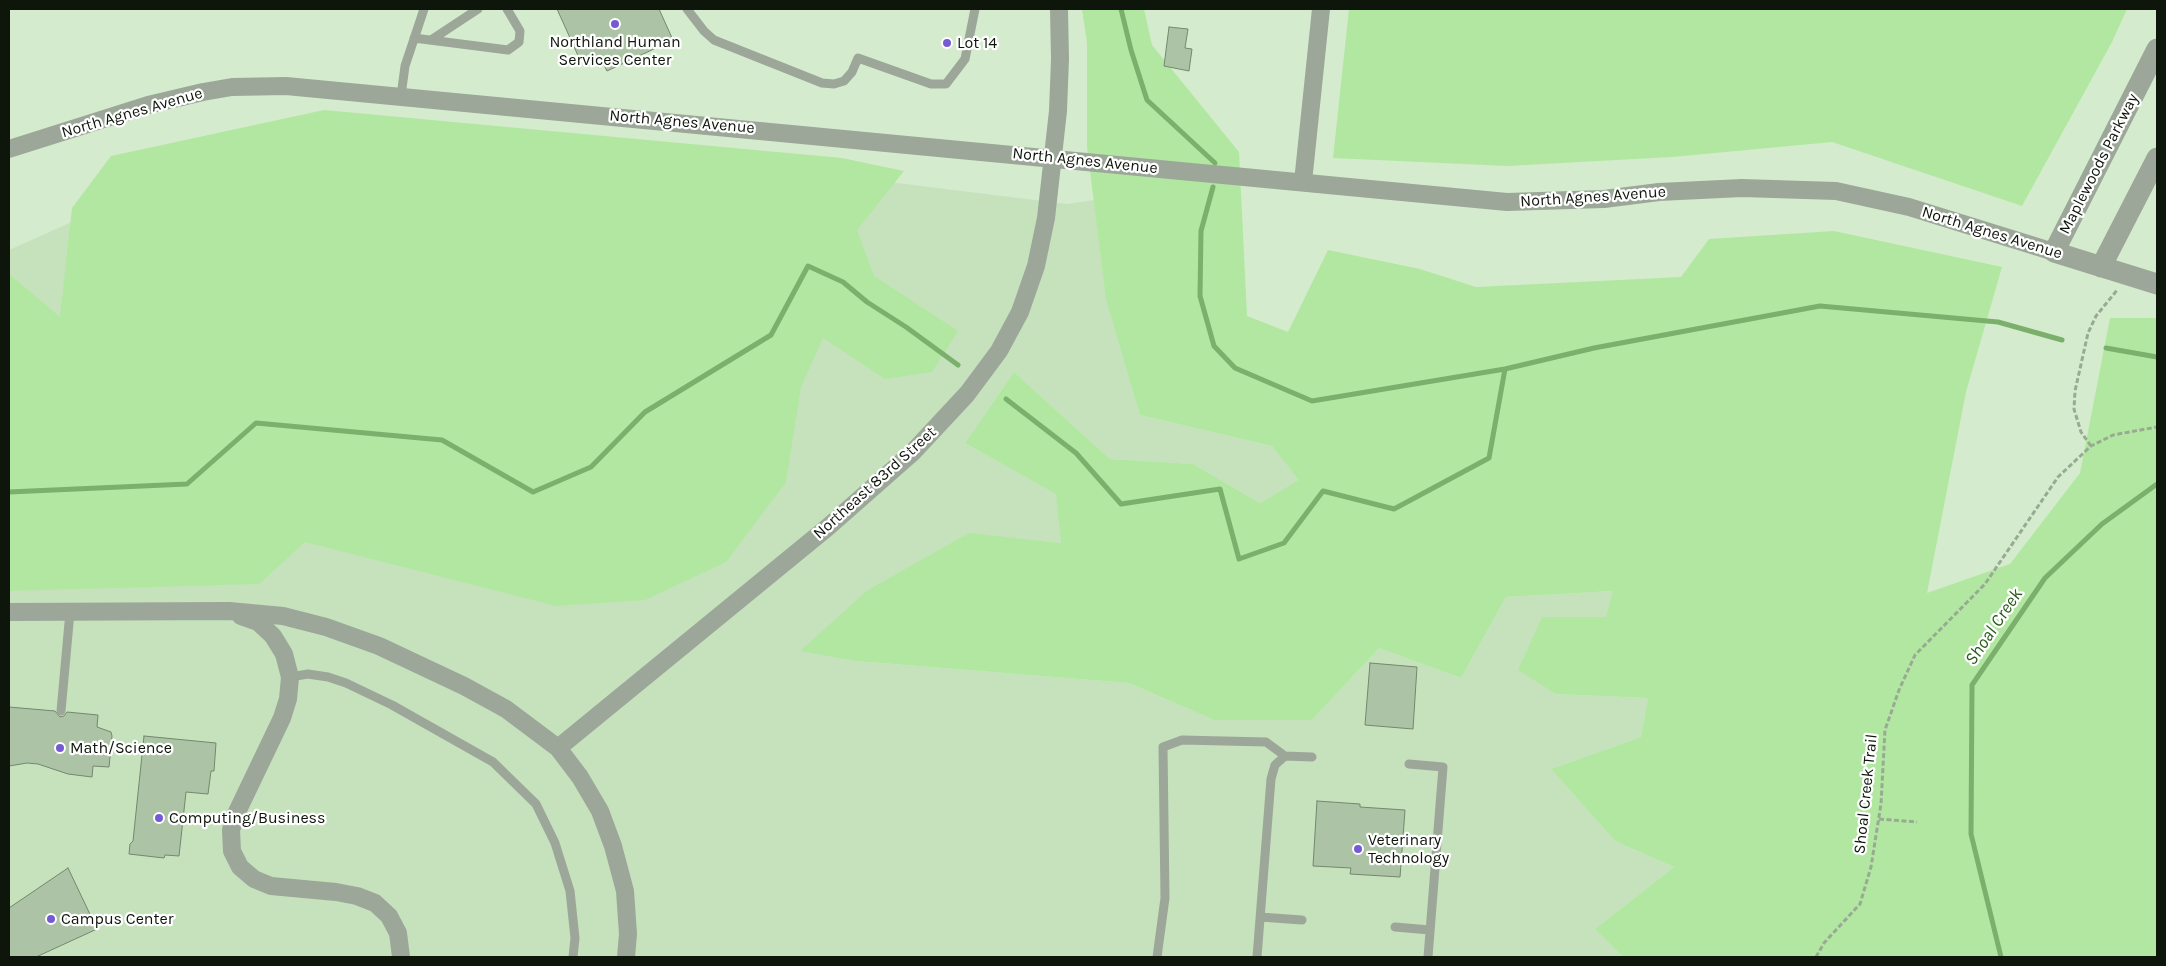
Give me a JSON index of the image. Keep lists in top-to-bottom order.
{
  "streets": {
    "street": ["North Agnes Avenue", "Maplewoods Parkway", "Northeast 83rd Street"],
    "path": ["Shoal Creek Trail"]
  },
  "crossings": [
    ["North Agnes Avenue", "Maplewoods Parkway"],
    ["North Agnes Avenue", "Northeast 83rd Street"]
  ],
  "water": ["Shoal Creek"],
  "places": [
    "Northland Human Services Center",
    "Lot 14",
    "Math/Science",
    "Computing/Business",
    "Veterinary Technology",
    "Campus Center"
  ]
}
